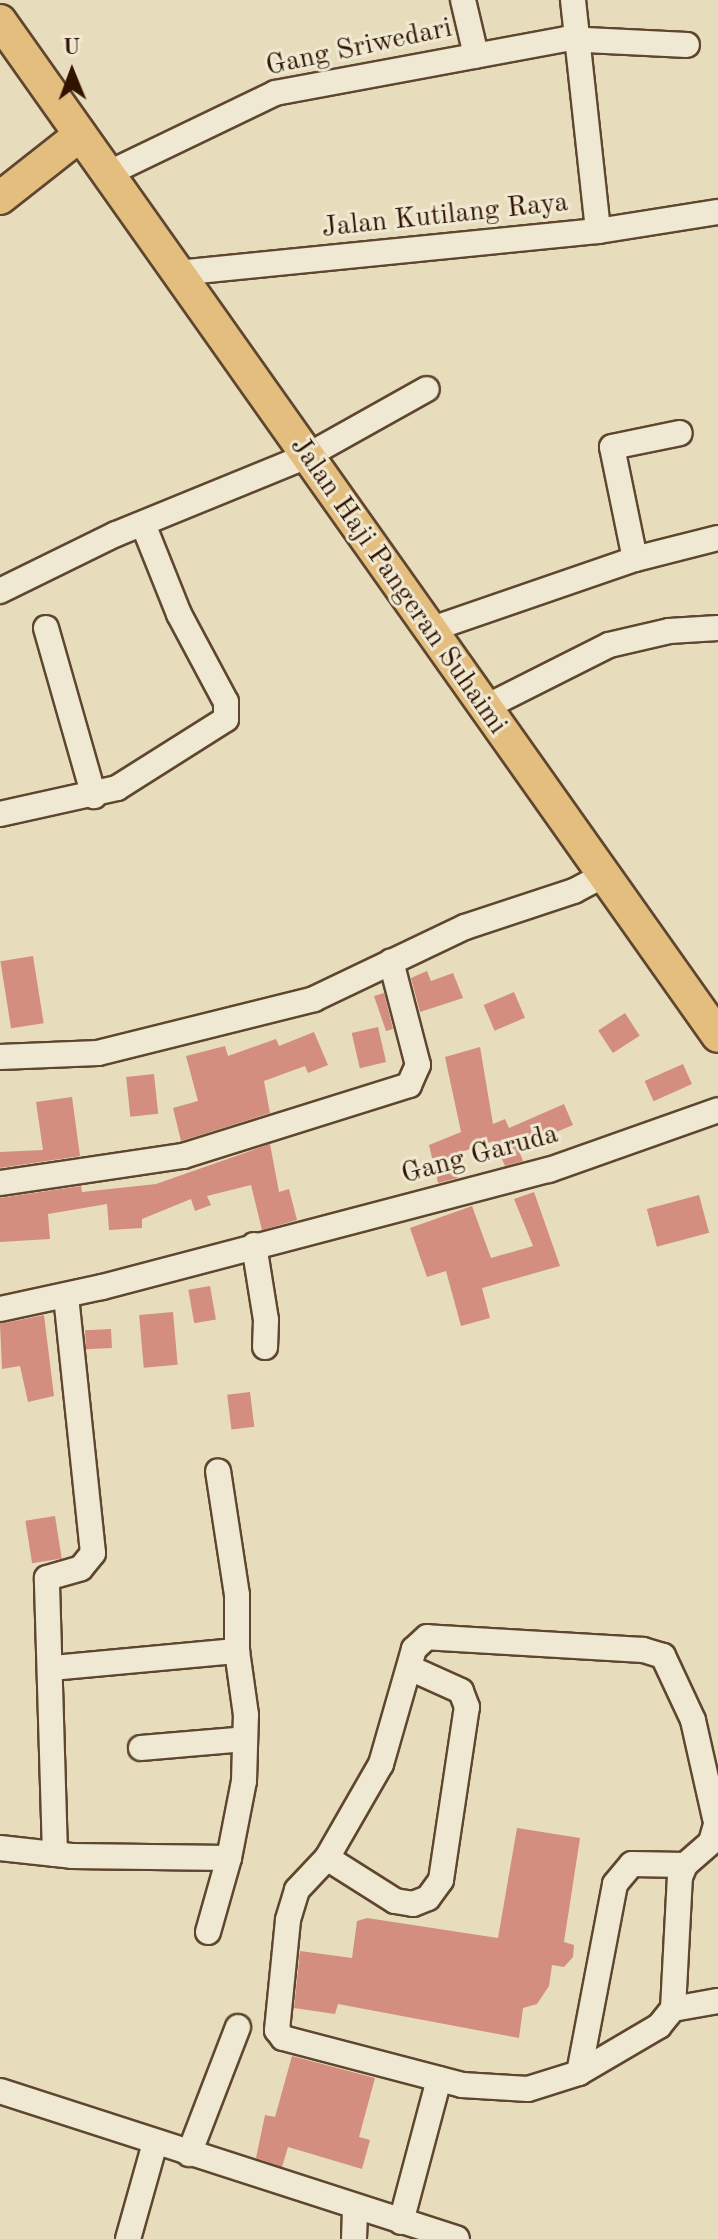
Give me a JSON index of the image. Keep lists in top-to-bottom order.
{
  "streets": {
    "main road": ["Jalan Haji Pangeran Suhaimi"],
    "street": ["Gang Sriwedari", "Jalan Kutilang Raya", "Gang Garuda"]
  },
  "crossings": [
    ["Gang Sriwedari", "Jalan Haji Pangeran Suhaimi"],
    ["Jalan Kutilang Raya", "Jalan Haji Pangeran Suhaimi"]
  ],
  "north": "top"
}
